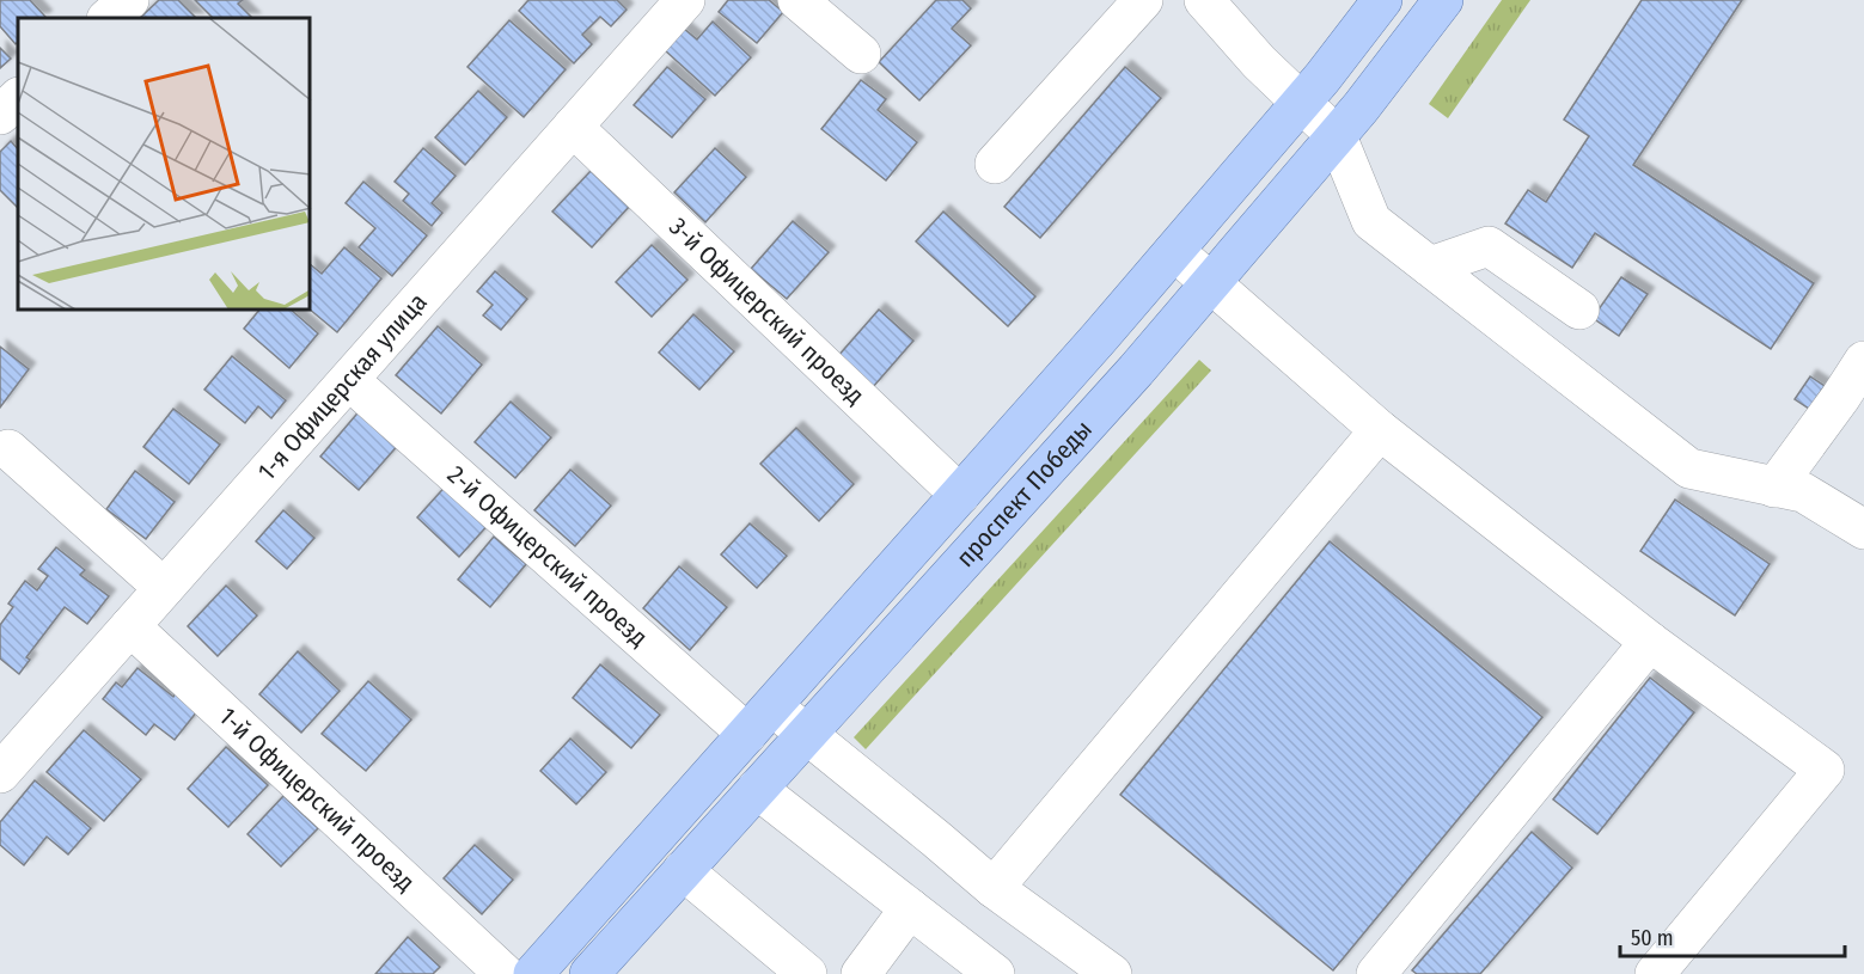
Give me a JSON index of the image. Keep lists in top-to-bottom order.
{
  "streets": {
    "main road": ["проспект Победы"],
    "street": [
      "3-й Офицерский проезд",
      "1-я Офицерская улица",
      "2-й Офицерский проезд",
      "1-й Офицерский проезд"
    ]
  },
  "crossings": [
    ["3-й Офицерский проезд", "1-я Офицерская улица"],
    ["3-й Офицерский проезд", "проспект Победы"],
    ["1-я Офицерская улица", "2-й Офицерский проезд"],
    ["1-я Офицерская улица", "1-й Офицерский проезд"],
    ["проспект Победы", "2-й Офицерский проезд"]
  ],
  "scale_bar": "50 m"
}
